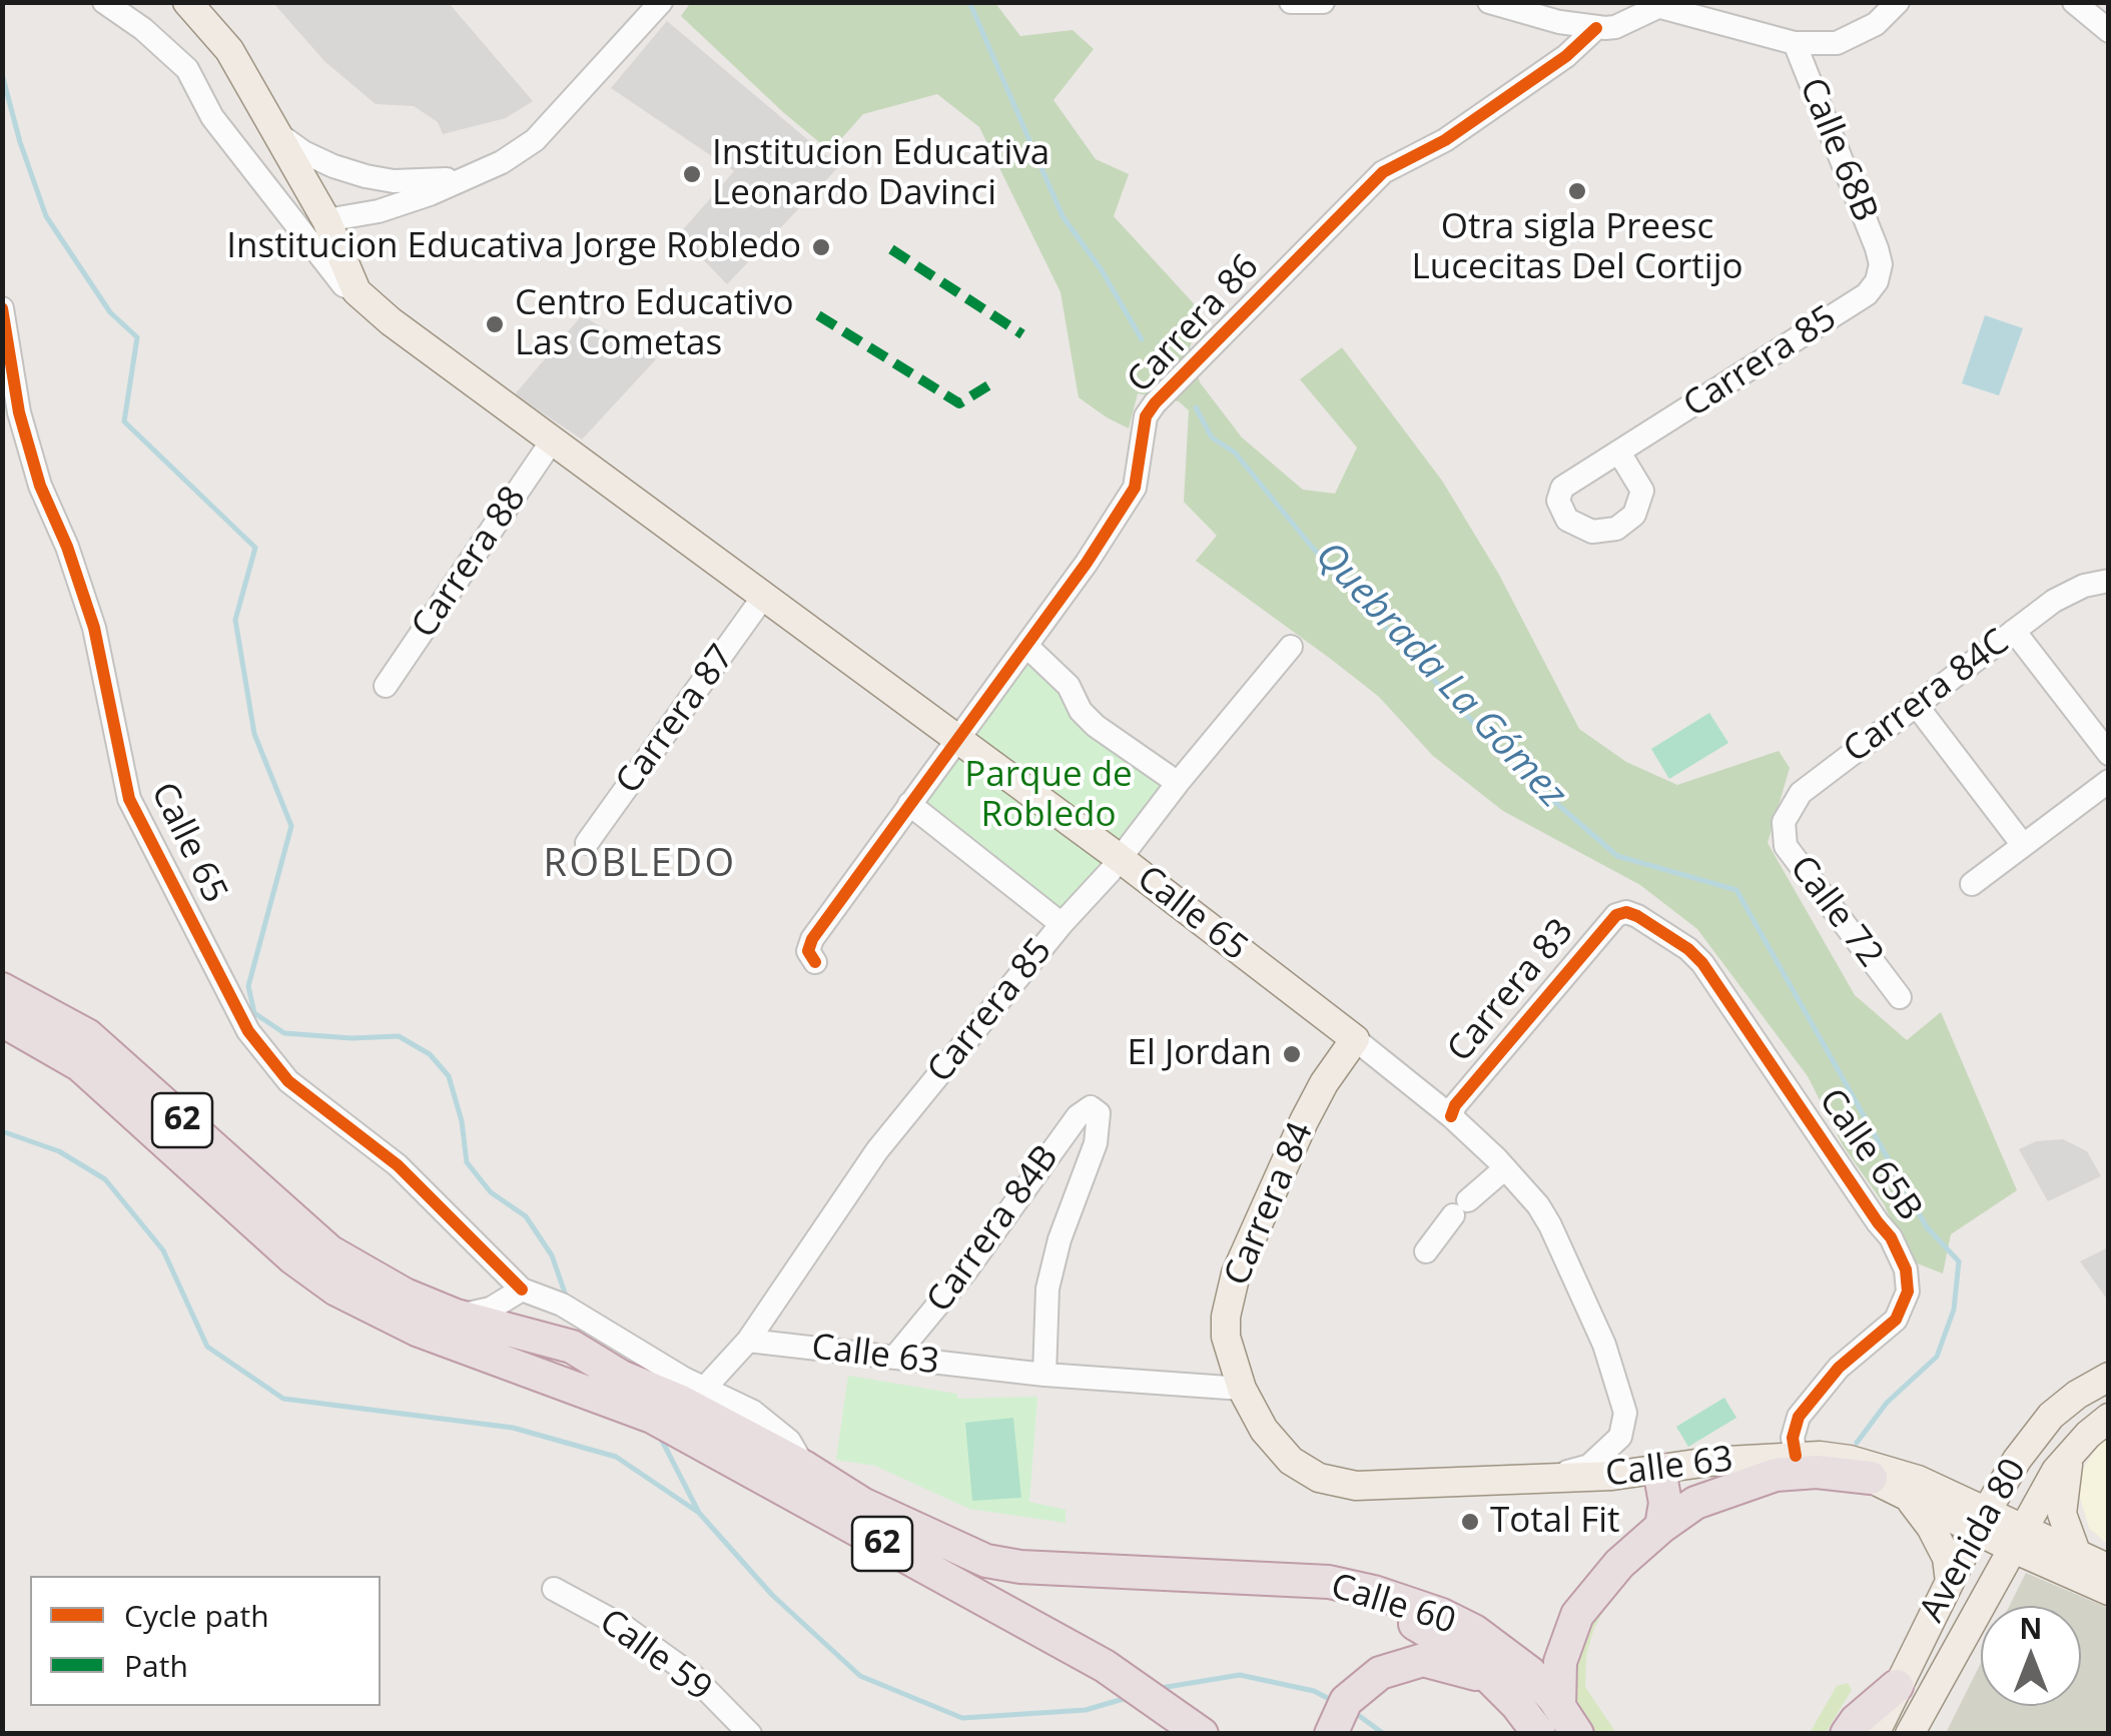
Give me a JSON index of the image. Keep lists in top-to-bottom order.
{
  "streets": {
    "highway": ["62", "Calle 60"],
    "main road": [
      "Calle 65",
      "Carrera 84",
      "Calle 63",
      "Avenida 80"
    ],
    "street": [
      "Calle 68B",
      "Carrera 86",
      "Carrera 85",
      "Carrera 88",
      "Carrera 84C",
      "Carrera 87",
      "Calle 72",
      "Carrera 83",
      "Calle 65B",
      "Carrera 84B",
      "Calle 59"
    ]
  },
  "crossings": [
    ["Calle 68B", "Carrera 85"],
    ["Carrera 86", "Calle 65"],
    ["Carrera 85", "Calle 65"],
    ["Carrera 85", "Calle 63"],
    ["Carrera 88", "Calle 65"],
    ["Carrera 84C", "Calle 72"],
    ["Carrera 87", "Calle 65"],
    ["Calle 65", "Carrera 83"],
    ["Calle 65", "Carrera 84"],
    ["Calle 65", "Calle 63"],
    ["Carrera 83", "Calle 65B"],
    ["62", "Calle 60"],
    ["Calle 65B", "Calle 63"],
    ["Carrera 84", "Calle 63"],
    ["Carrera 84B", "Calle 63"]
  ],
  "districts": ["ROBLEDO"],
  "water": ["Quebrada La Gómez"],
  "parks": ["Parque de Robledo"],
  "places": [
    "Institucion Educativa Leonardo Davinci",
    "Otra sigla Preesc Lucecitas Del Cortijo",
    "Institucion Educativa Jorge Robledo",
    "Centro Educativo Las Cometas",
    "El Jordan",
    "Total Fit"
  ],
  "legend": ["Cycle path", "Path"],
  "north": "top"
}
